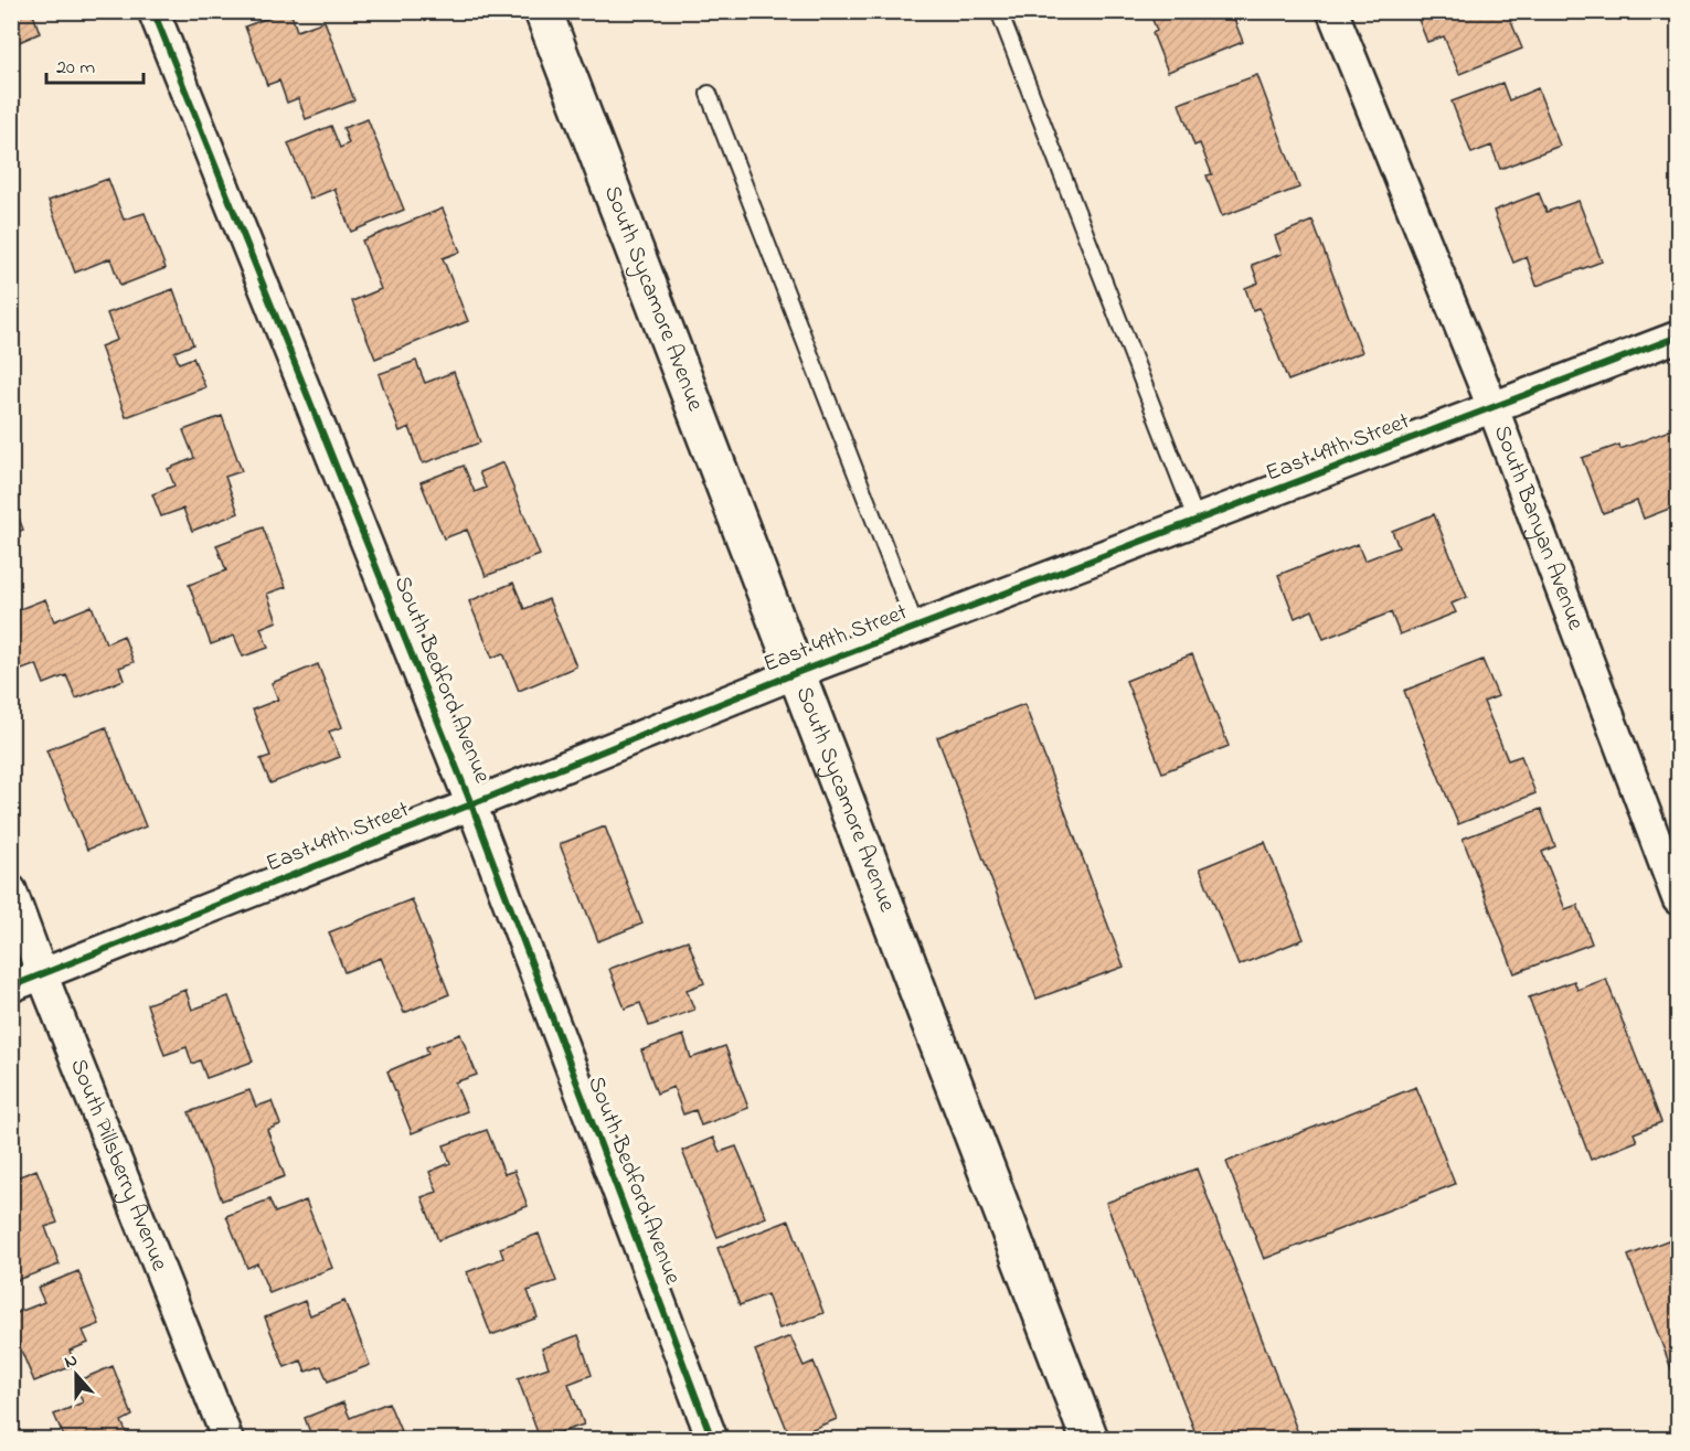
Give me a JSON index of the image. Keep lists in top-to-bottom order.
{
  "streets": {
    "main road": ["South Sycamore Avenue"],
    "street": [
      "East 49th Street",
      "South Banyan Avenue",
      "South Bedford Avenue",
      "South Pillsberry Avenue"
    ]
  },
  "crossings": [
    ["South Sycamore Avenue", "East 49th Street"],
    ["East 49th Street", "South Banyan Avenue"],
    ["East 49th Street", "South Bedford Avenue"],
    ["East 49th Street", "South Pillsberry Avenue"]
  ],
  "scale_bar": "20 m",
  "north": "top"
}
